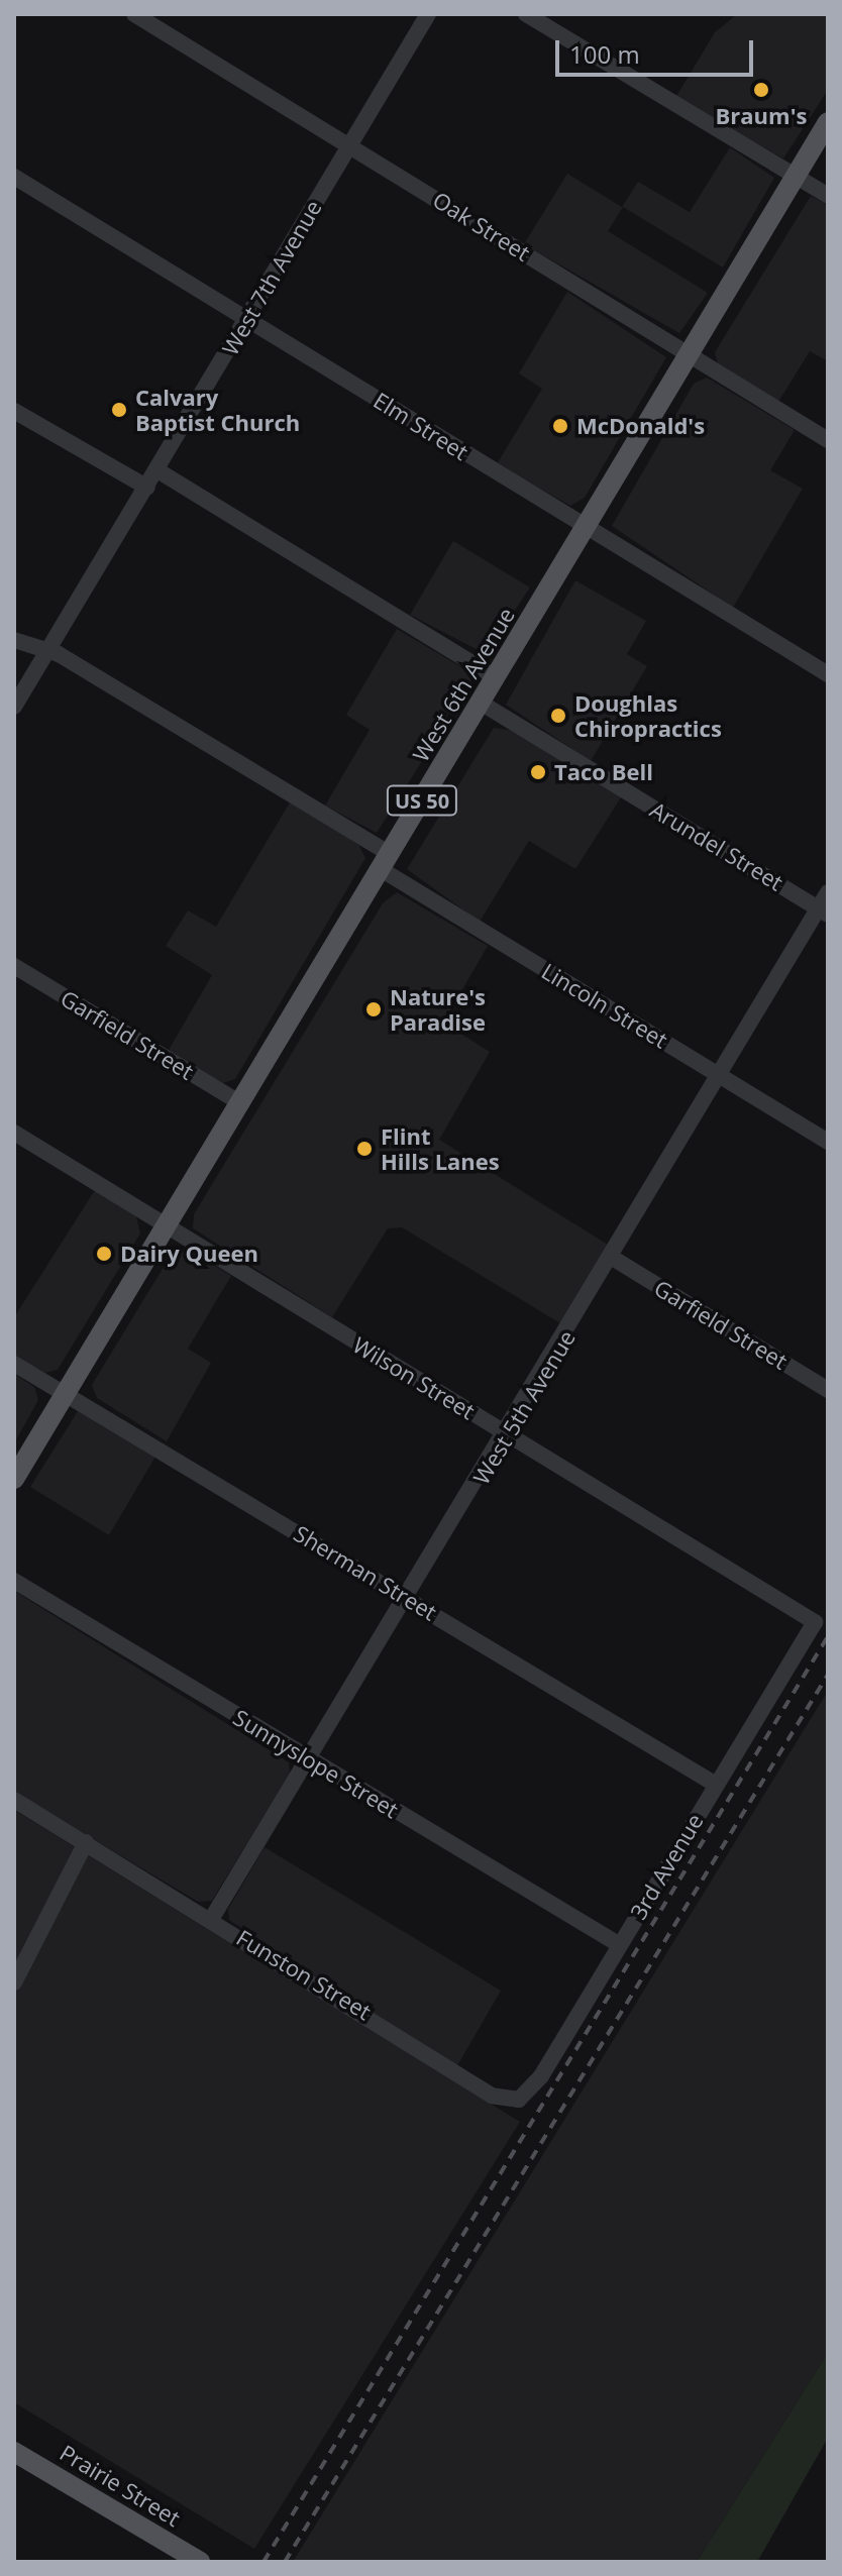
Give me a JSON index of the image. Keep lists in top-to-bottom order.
{
  "streets": {
    "main road": ["West 6th Avenue", "US 50", "Prairie Street"],
    "street": [
      "Oak Street",
      "West 7th Avenue",
      "Elm Street",
      "Arundel Street",
      "Lincoln Street",
      "Garfield Street",
      "Wilson Street",
      "West 5th Avenue",
      "Sherman Street",
      "Sunnyslope Street",
      "3rd Avenue",
      "Funston Street"
    ]
  },
  "crossings": [
    ["Oak Street", "West 7th Avenue"],
    ["Oak Street", "West 6th Avenue"],
    ["West 7th Avenue", "Elm Street"],
    ["West 7th Avenue", "Lincoln Street"],
    ["Elm Street", "West 6th Avenue"],
    ["West 6th Avenue", "Arundel Street"],
    ["West 6th Avenue", "Lincoln Street"],
    ["West 6th Avenue", "Garfield Street"],
    ["West 6th Avenue", "Wilson Street"],
    ["West 6th Avenue", "Sherman Street"],
    ["Arundel Street", "West 5th Avenue"],
    ["Lincoln Street", "West 5th Avenue"],
    ["Garfield Street", "West 5th Avenue"],
    ["Wilson Street", "West 5th Avenue"],
    ["Wilson Street", "3rd Avenue"],
    ["West 5th Avenue", "Sherman Street"],
    ["West 5th Avenue", "Sunnyslope Street"],
    ["West 5th Avenue", "Funston Street"],
    ["Sherman Street", "3rd Avenue"],
    ["Sunnyslope Street", "3rd Avenue"],
    ["3rd Avenue", "Funston Street"]
  ],
  "places": [
    "Braum's",
    "Calvary Baptist Church",
    "McDonald's",
    "Doughlas Chiropractics",
    "Taco Bell",
    "Nature's Paradise",
    "Flint Hills Lanes",
    "Dairy Queen"
  ],
  "scale_bar": "100 m"
}
